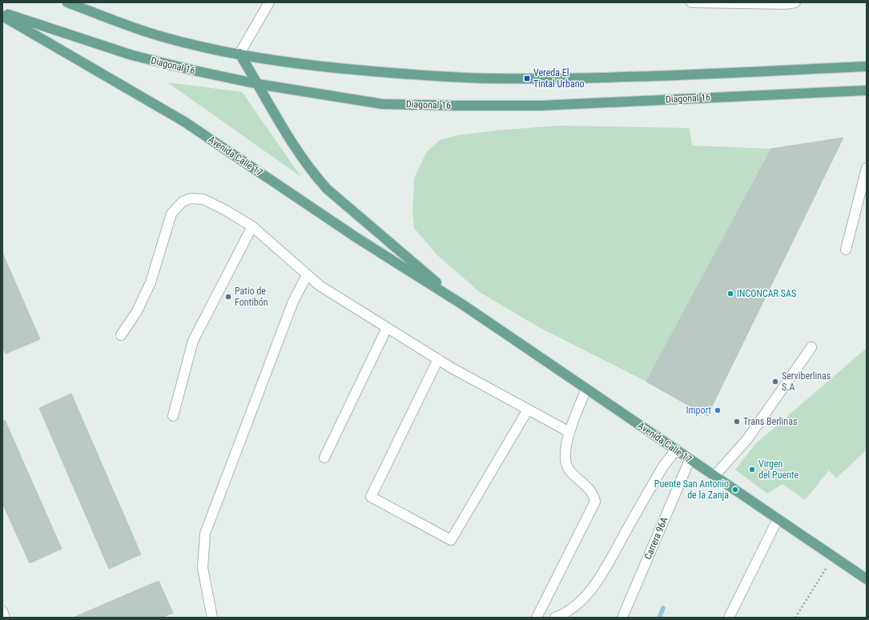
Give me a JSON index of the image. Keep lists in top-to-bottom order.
{
  "streets": {
    "main road": ["Diagonal 16", "Avenida Calle 17"],
    "street": ["Carrera 96A"]
  },
  "crossings": [
    ["Diagonal 16", "Avenida Calle 17"],
    ["Avenida Calle 17", "Carrera 96A"]
  ],
  "places": {
    "transit": ["Vereda El Tintal Urbano"],
    "other": [
      "INCONCAR SAS",
      "Patio de Fontibón",
      "Serviberlinas S.A",
      "Import",
      "Trans Berlinas",
      "Virgen del Puente",
      "Puente San Antonio de la Zanja"
    ]
  }
}
